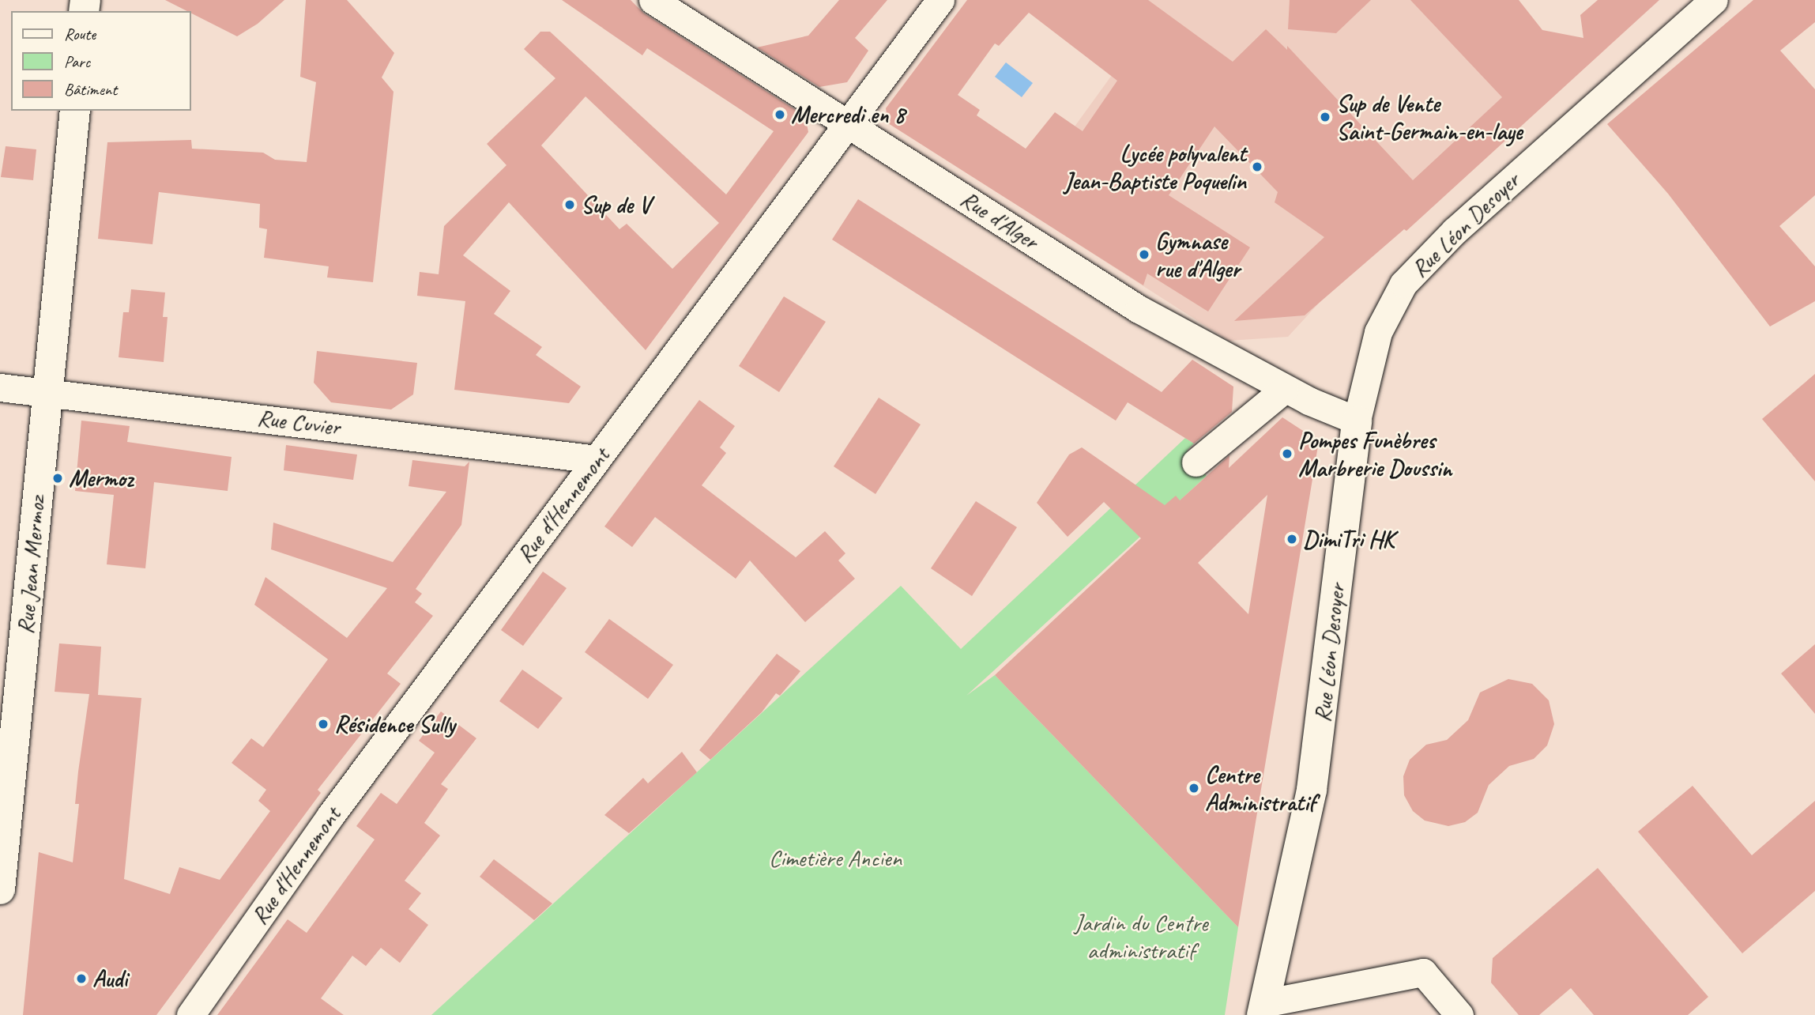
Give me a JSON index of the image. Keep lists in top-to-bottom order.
{
  "streets": {
    "street": [
      "Rue d'Alger",
      "Rue Léon Desoyer",
      "Rue Cuvier",
      "Rue d'Hennemont",
      "Rue Jean Mermoz"
    ]
  },
  "crossings": [
    ["Rue d'Alger", "Rue Léon Desoyer"],
    ["Rue d'Alger", "Rue d'Hennemont"],
    ["Rue Cuvier", "Rue d'Hennemont"],
    ["Rue Cuvier", "Rue Jean Mermoz"]
  ],
  "parks": ["Cimetière Ancien", "Jardin du Centre administratif"],
  "places": [
    "Mercredi en 8",
    "Sup de Vente Saint-Germain-en-laye",
    "Lycée polyvalent Jean-Baptiste Poquelin",
    "Sup de V",
    "Gymnase rue d'Alger",
    "Pompes Funèbres Marbrerie Doussin",
    "Mermoz",
    "DimiTri HK",
    "Résidence Sully",
    "Centre Administratif",
    "Audi"
  ],
  "legend": ["Route", "Parc", "Bâtiment"]
}
